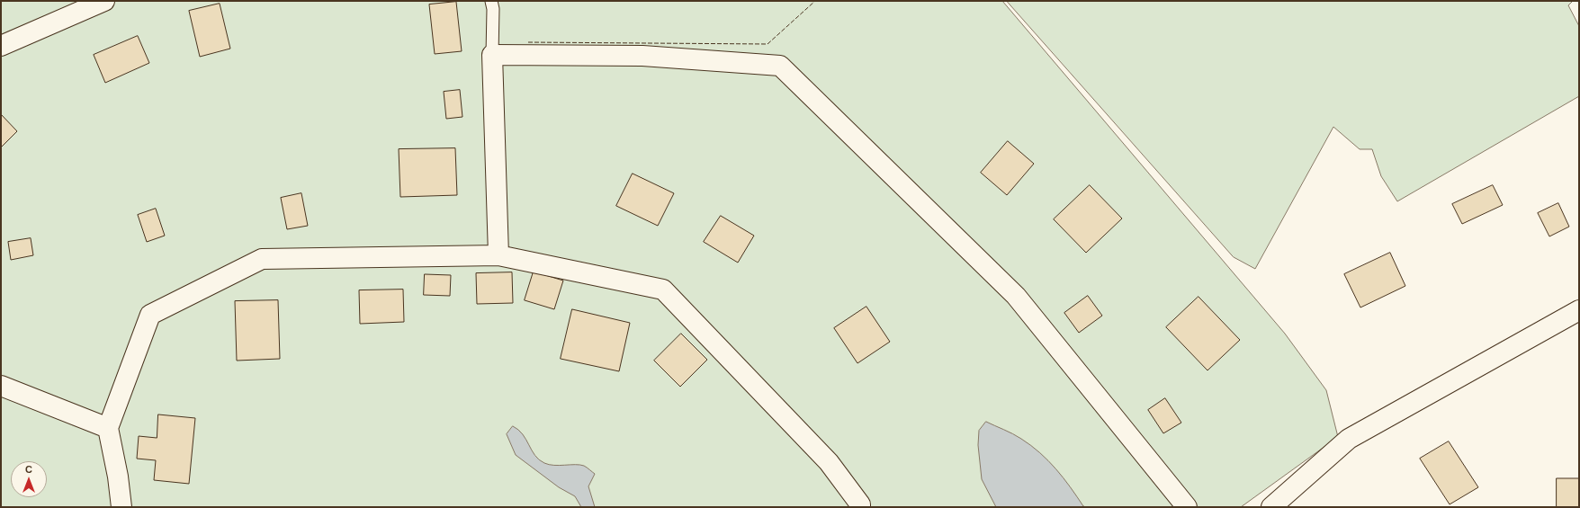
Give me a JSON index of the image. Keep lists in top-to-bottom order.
{
  "north": "top"
}
